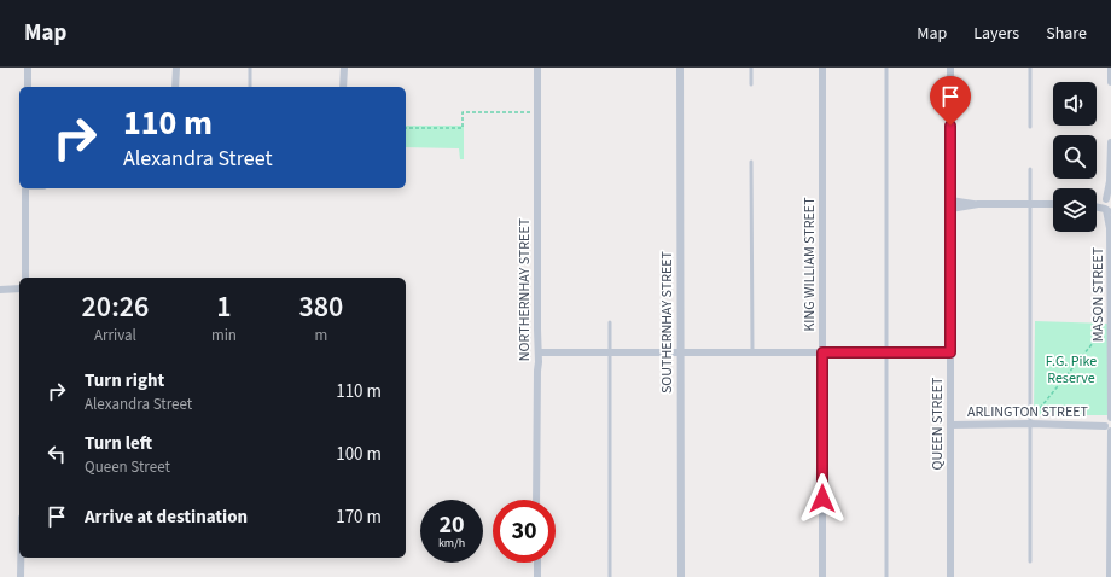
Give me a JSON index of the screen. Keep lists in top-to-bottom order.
{
  "streets": {
    "street": [
      "KING WILLIAM STREET",
      "NORTHERNHAY STREET",
      "MASON STREET",
      "SOUTHERNHAY STREET",
      "ARLINGTON STREET",
      "QUEEN STREET"
    ]
  },
  "crossings": [
    ["ARLINGTON STREET", "QUEEN STREET"]
  ],
  "parks": ["F.G. Pike Reserve"],
  "page": {
    "header": "Map",
    "nav": ["Map", "Layers", "Share"],
    "turn": ["110 m", "Alexandra Street"],
    "eta": [
      "20:26",
      "Arrival",
      "1",
      "min",
      "380",
      "m"
    ],
    "list": [
      {
        "name": "Turn right",
        "note": "Alexandra Street",
        "value": "110 m"
      },
      {
        "name": "Turn left",
        "note": "Queen Street",
        "value": "100 m"
      },
      {
        "name": "Arrive at destination",
        "value": "170 m"
      }
    ],
    "speed": "20 km/h",
    "limit": "30"
  }
}
